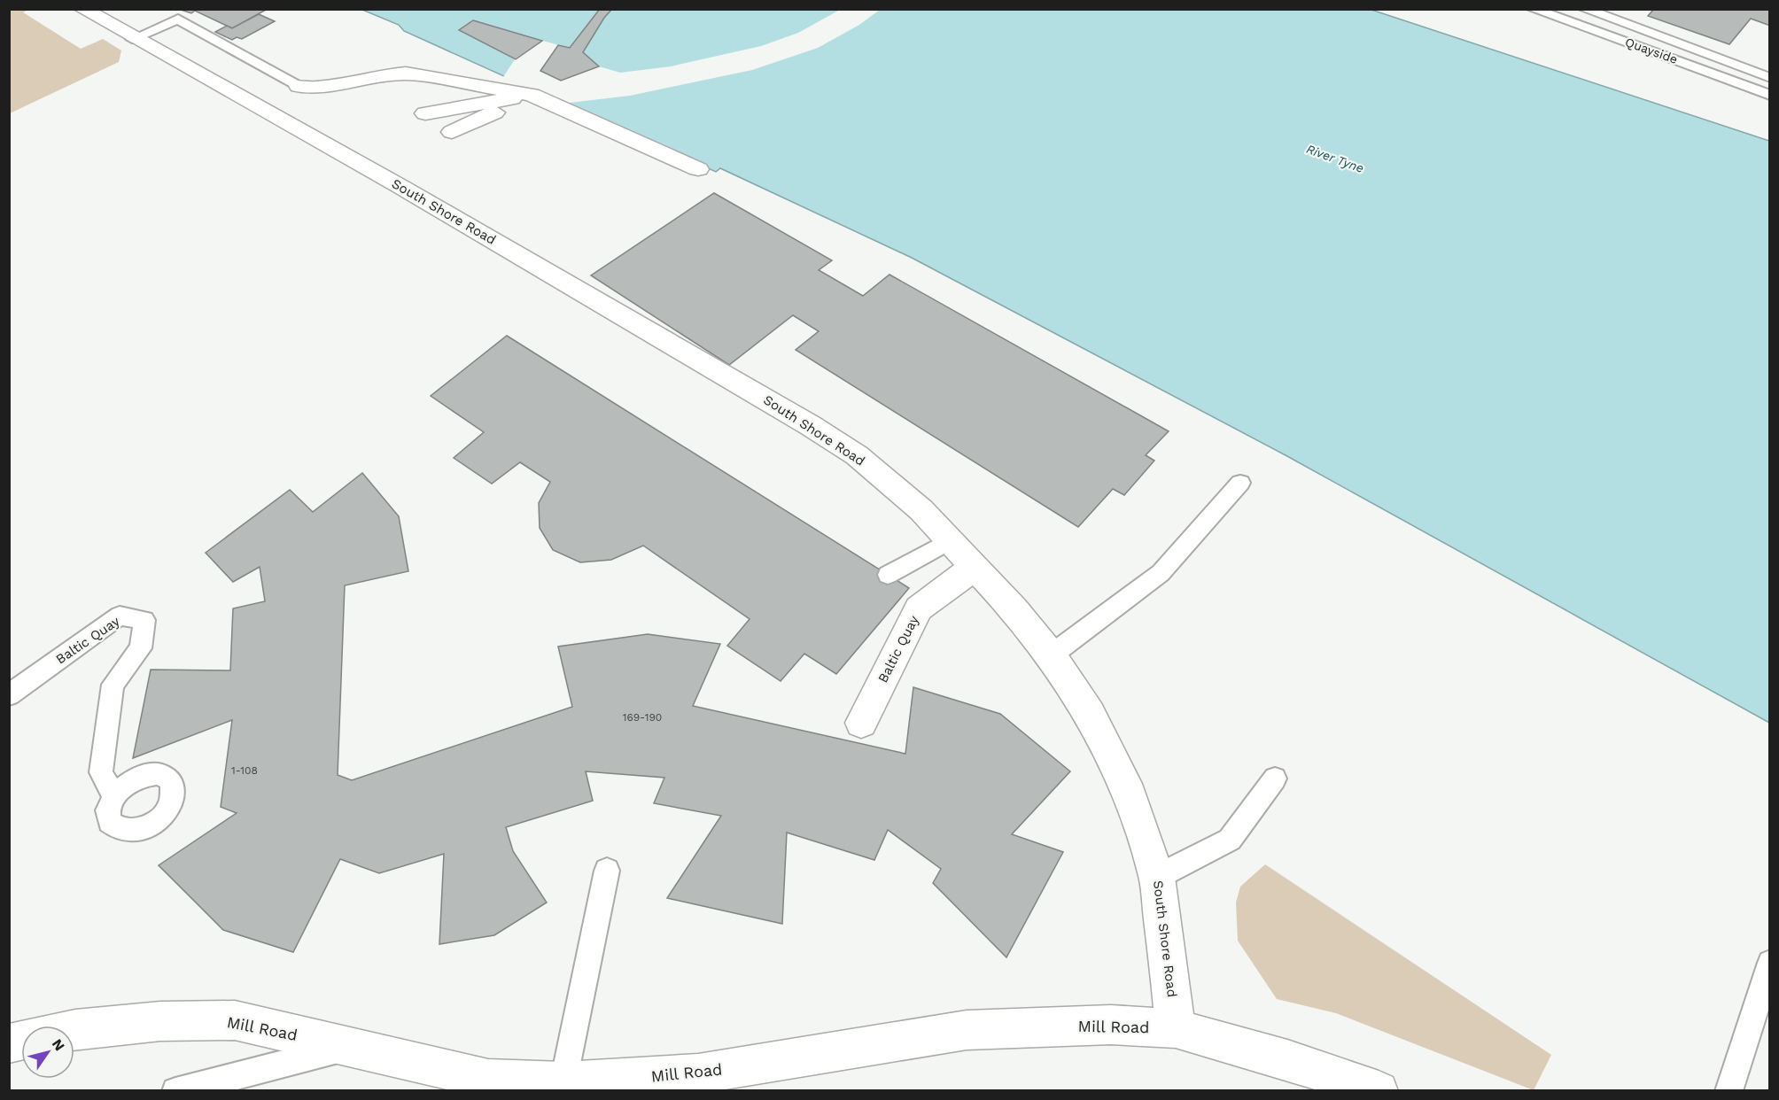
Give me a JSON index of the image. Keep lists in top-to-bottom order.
{
  "streets": {
    "street": ["South Shore Road", "Baltic Quay", "Mill Road"],
    "lane": ["Quayside"]
  },
  "crossings": [
    ["South Shore Road", "Baltic Quay"],
    ["South Shore Road", "Mill Road"]
  ],
  "water": ["River Tyne"],
  "house_numbers": ["169-190", "1-108"],
  "north": "top right"
}
